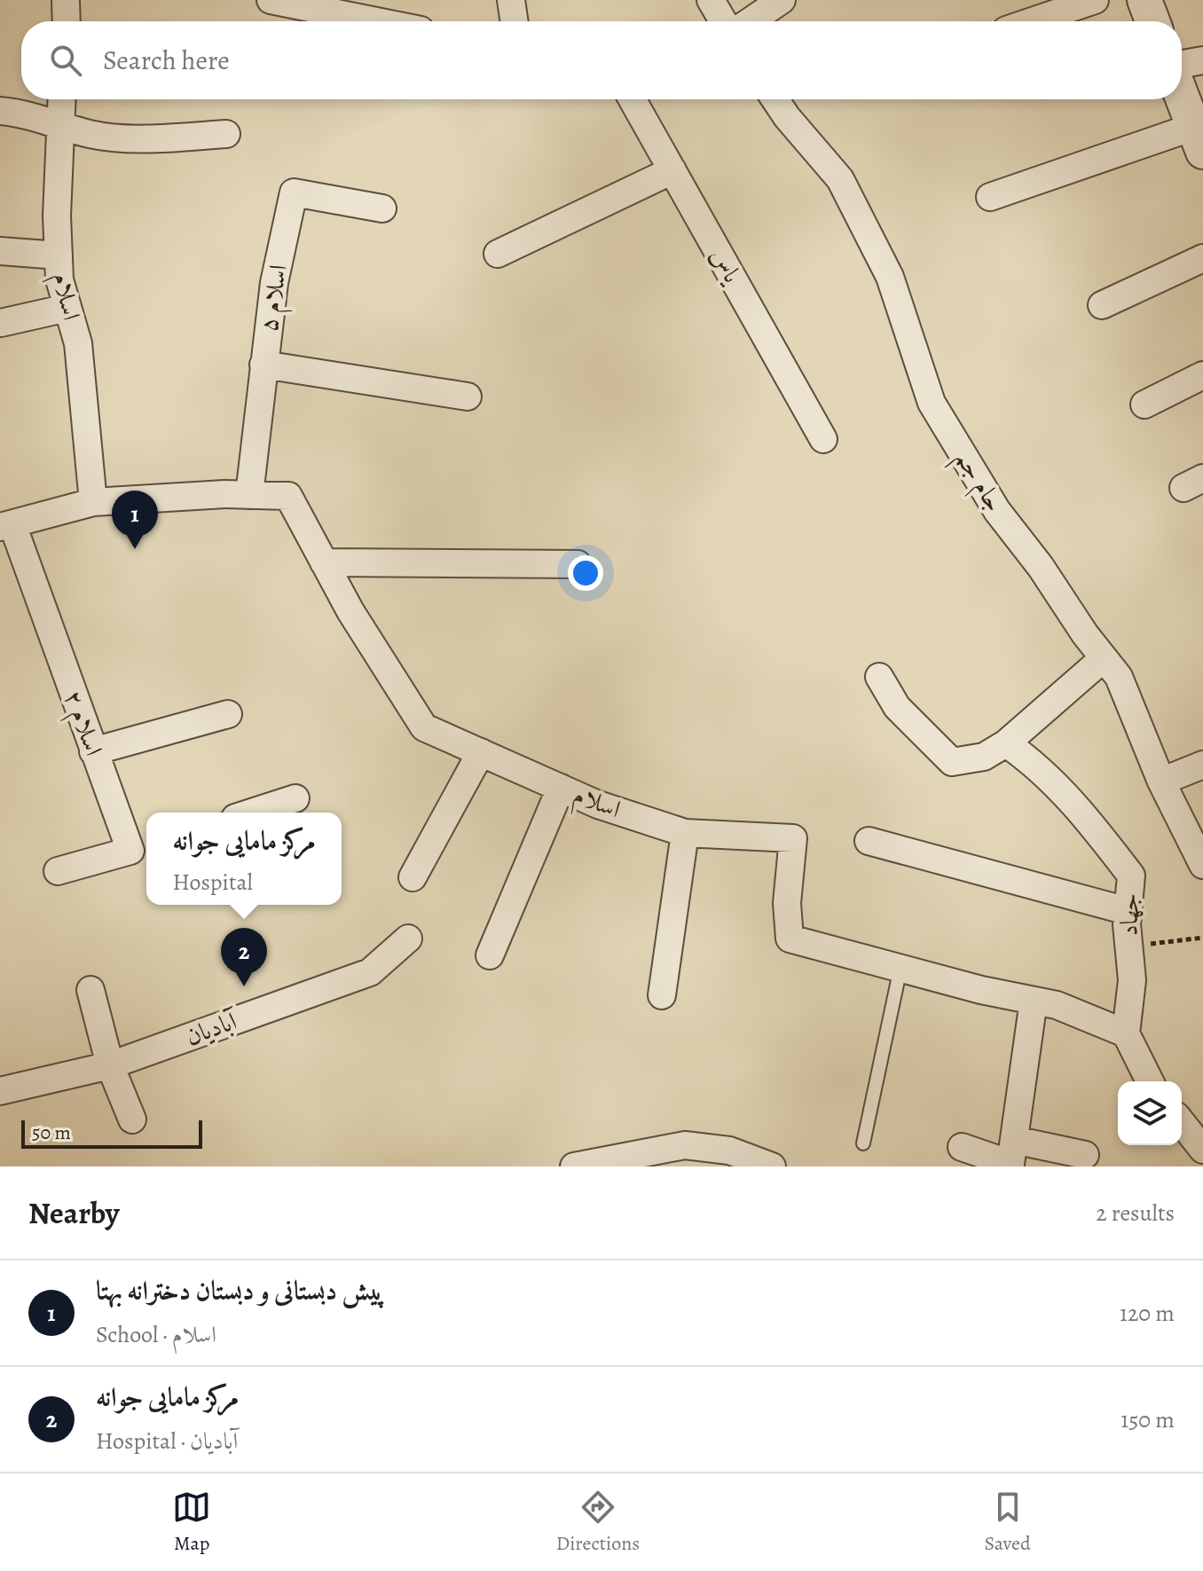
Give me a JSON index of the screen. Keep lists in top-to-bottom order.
{
  "streets": {
    "street": [
      "یاس",
      "اسلام",
      "اسلام ۵",
      "جام جم",
      "اسلام ۲",
      "جهاد",
      "آبادیان"
    ]
  },
  "crossings": [
    ["اسلام", "اسلام ۵"],
    ["اسلام", "اسلام ۲"],
    ["اسلام", "جهاد"]
  ],
  "scale_bar": "50 m",
  "page": {
    "search": "Search here",
    "pins": ["1", "2"],
    "popup": ["مرکز مامایی جوانه", "Hospital"],
    "scale": "50 m",
    "heading": ["Nearby", "2 results"],
    "list": [
      {
        "mark": "1",
        "name": "پیش دبستانی و دبستان دخترانه بهتا",
        "note": "School · اسلام",
        "value": "120 m"
      },
      {
        "mark": "2",
        "name": "مرکز مامایی جوانه",
        "note": "Hospital · آبادیان",
        "value": "150 m"
      }
    ],
    "nav": ["Map", "Directions", "Saved"]
  }
}
